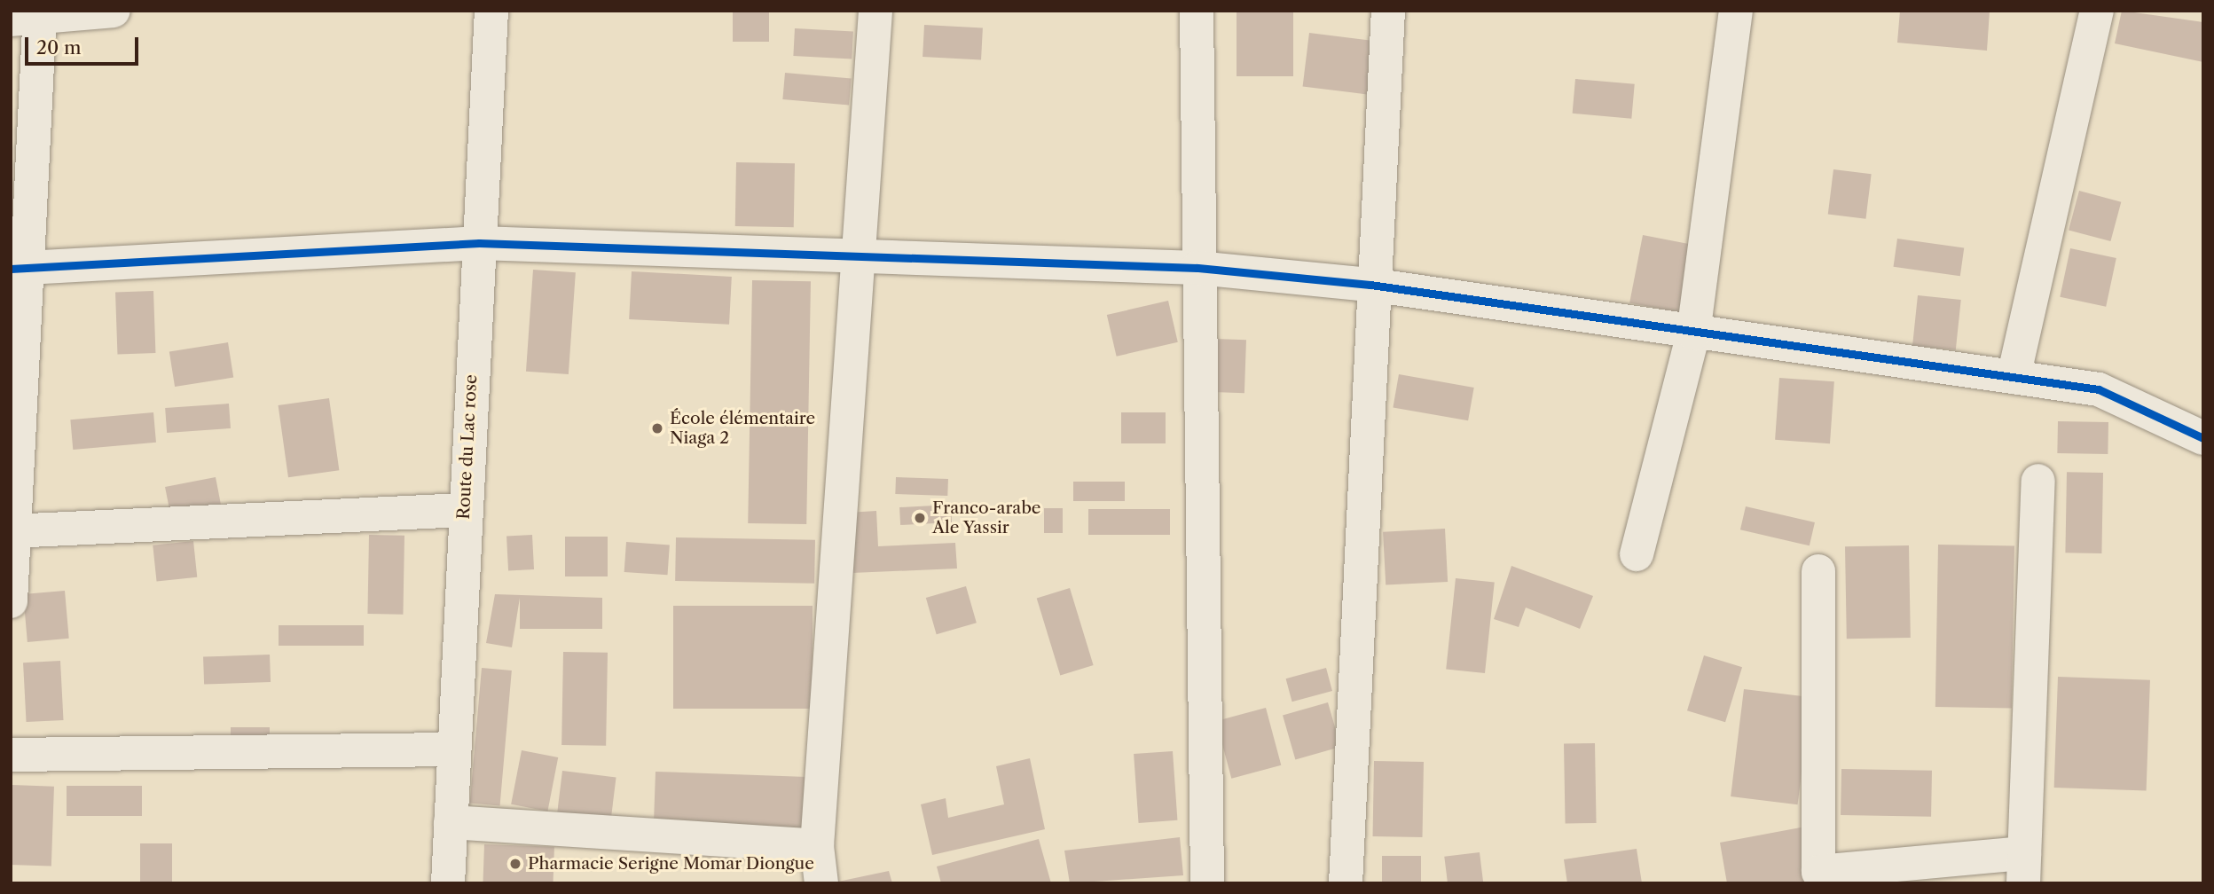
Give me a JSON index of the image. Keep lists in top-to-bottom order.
{
  "streets": {
    "street": ["Route du Lac rose"]
  },
  "places": ["École élémentaire Niaga 2", "Franco-arabe Ale Yassir", "Pharmacie Serigne Momar Diongue"],
  "scale_bar": "20 m"
}
